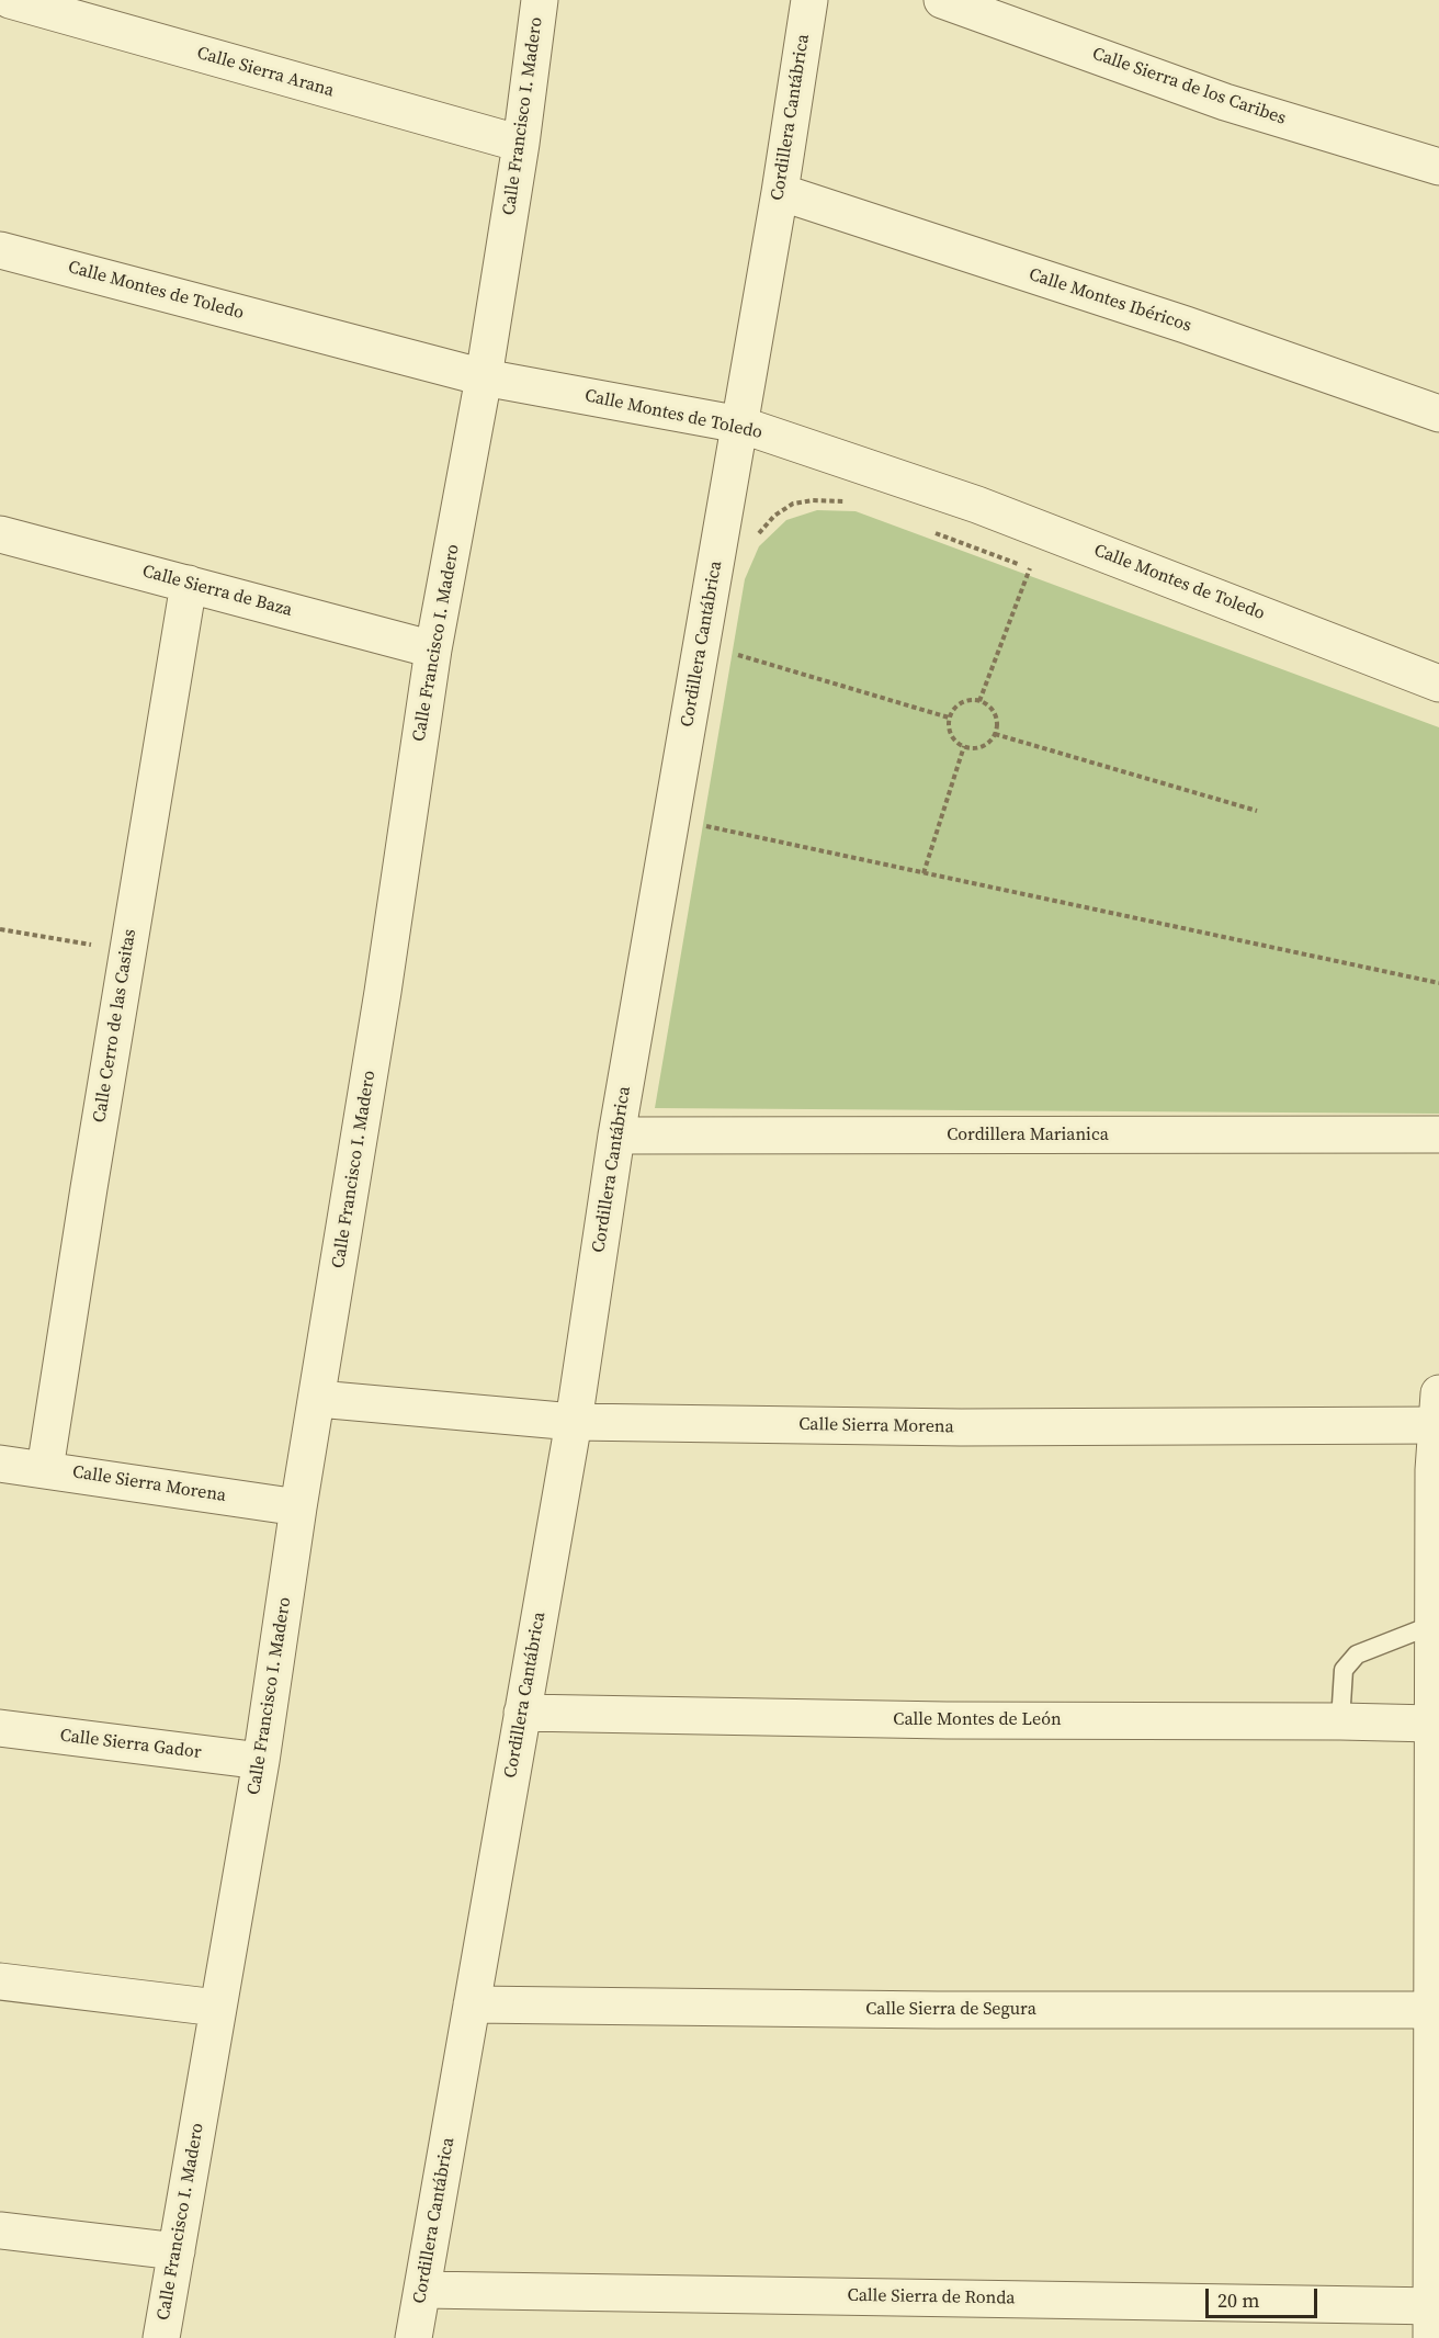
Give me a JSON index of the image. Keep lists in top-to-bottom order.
{
  "streets": {
    "street": [
      "Calle Sierra Arana",
      "Calle Sierra de los Caribes",
      "Calle Francisco I. Madero",
      "Cordillera Cantábrica",
      "Calle Montes de Toledo",
      "Calle Montes Ibéricos",
      "Calle Sierra de Baza",
      "Calle Cerro de las Casitas",
      "Cordillera Marianica",
      "Calle Sierra Morena",
      "Calle Montes de León",
      "Calle Sierra Gador",
      "Calle Sierra de Segura",
      "Calle Sierra de Ronda"
    ]
  },
  "crossings": [
    ["Calle Sierra Arana", "Calle Francisco I. Madero"],
    ["Calle Francisco I. Madero", "Calle Montes de Toledo"],
    ["Calle Francisco I. Madero", "Calle Sierra de Baza"],
    ["Calle Francisco I. Madero", "Calle Sierra Morena"],
    ["Calle Francisco I. Madero", "Calle Sierra Gador"],
    ["Cordillera Cantábrica", "Calle Montes de Toledo"],
    ["Cordillera Cantábrica", "Calle Montes Ibéricos"],
    ["Cordillera Cantábrica", "Cordillera Marianica"],
    ["Cordillera Cantábrica", "Calle Sierra Morena"],
    ["Cordillera Cantábrica", "Calle Montes de León"],
    ["Cordillera Cantábrica", "Calle Sierra de Segura"],
    ["Cordillera Cantábrica", "Calle Sierra de Ronda"],
    ["Calle Sierra de Baza", "Calle Cerro de las Casitas"],
    ["Calle Cerro de las Casitas", "Calle Sierra Morena"]
  ],
  "scale_bar": "20 m"
}
